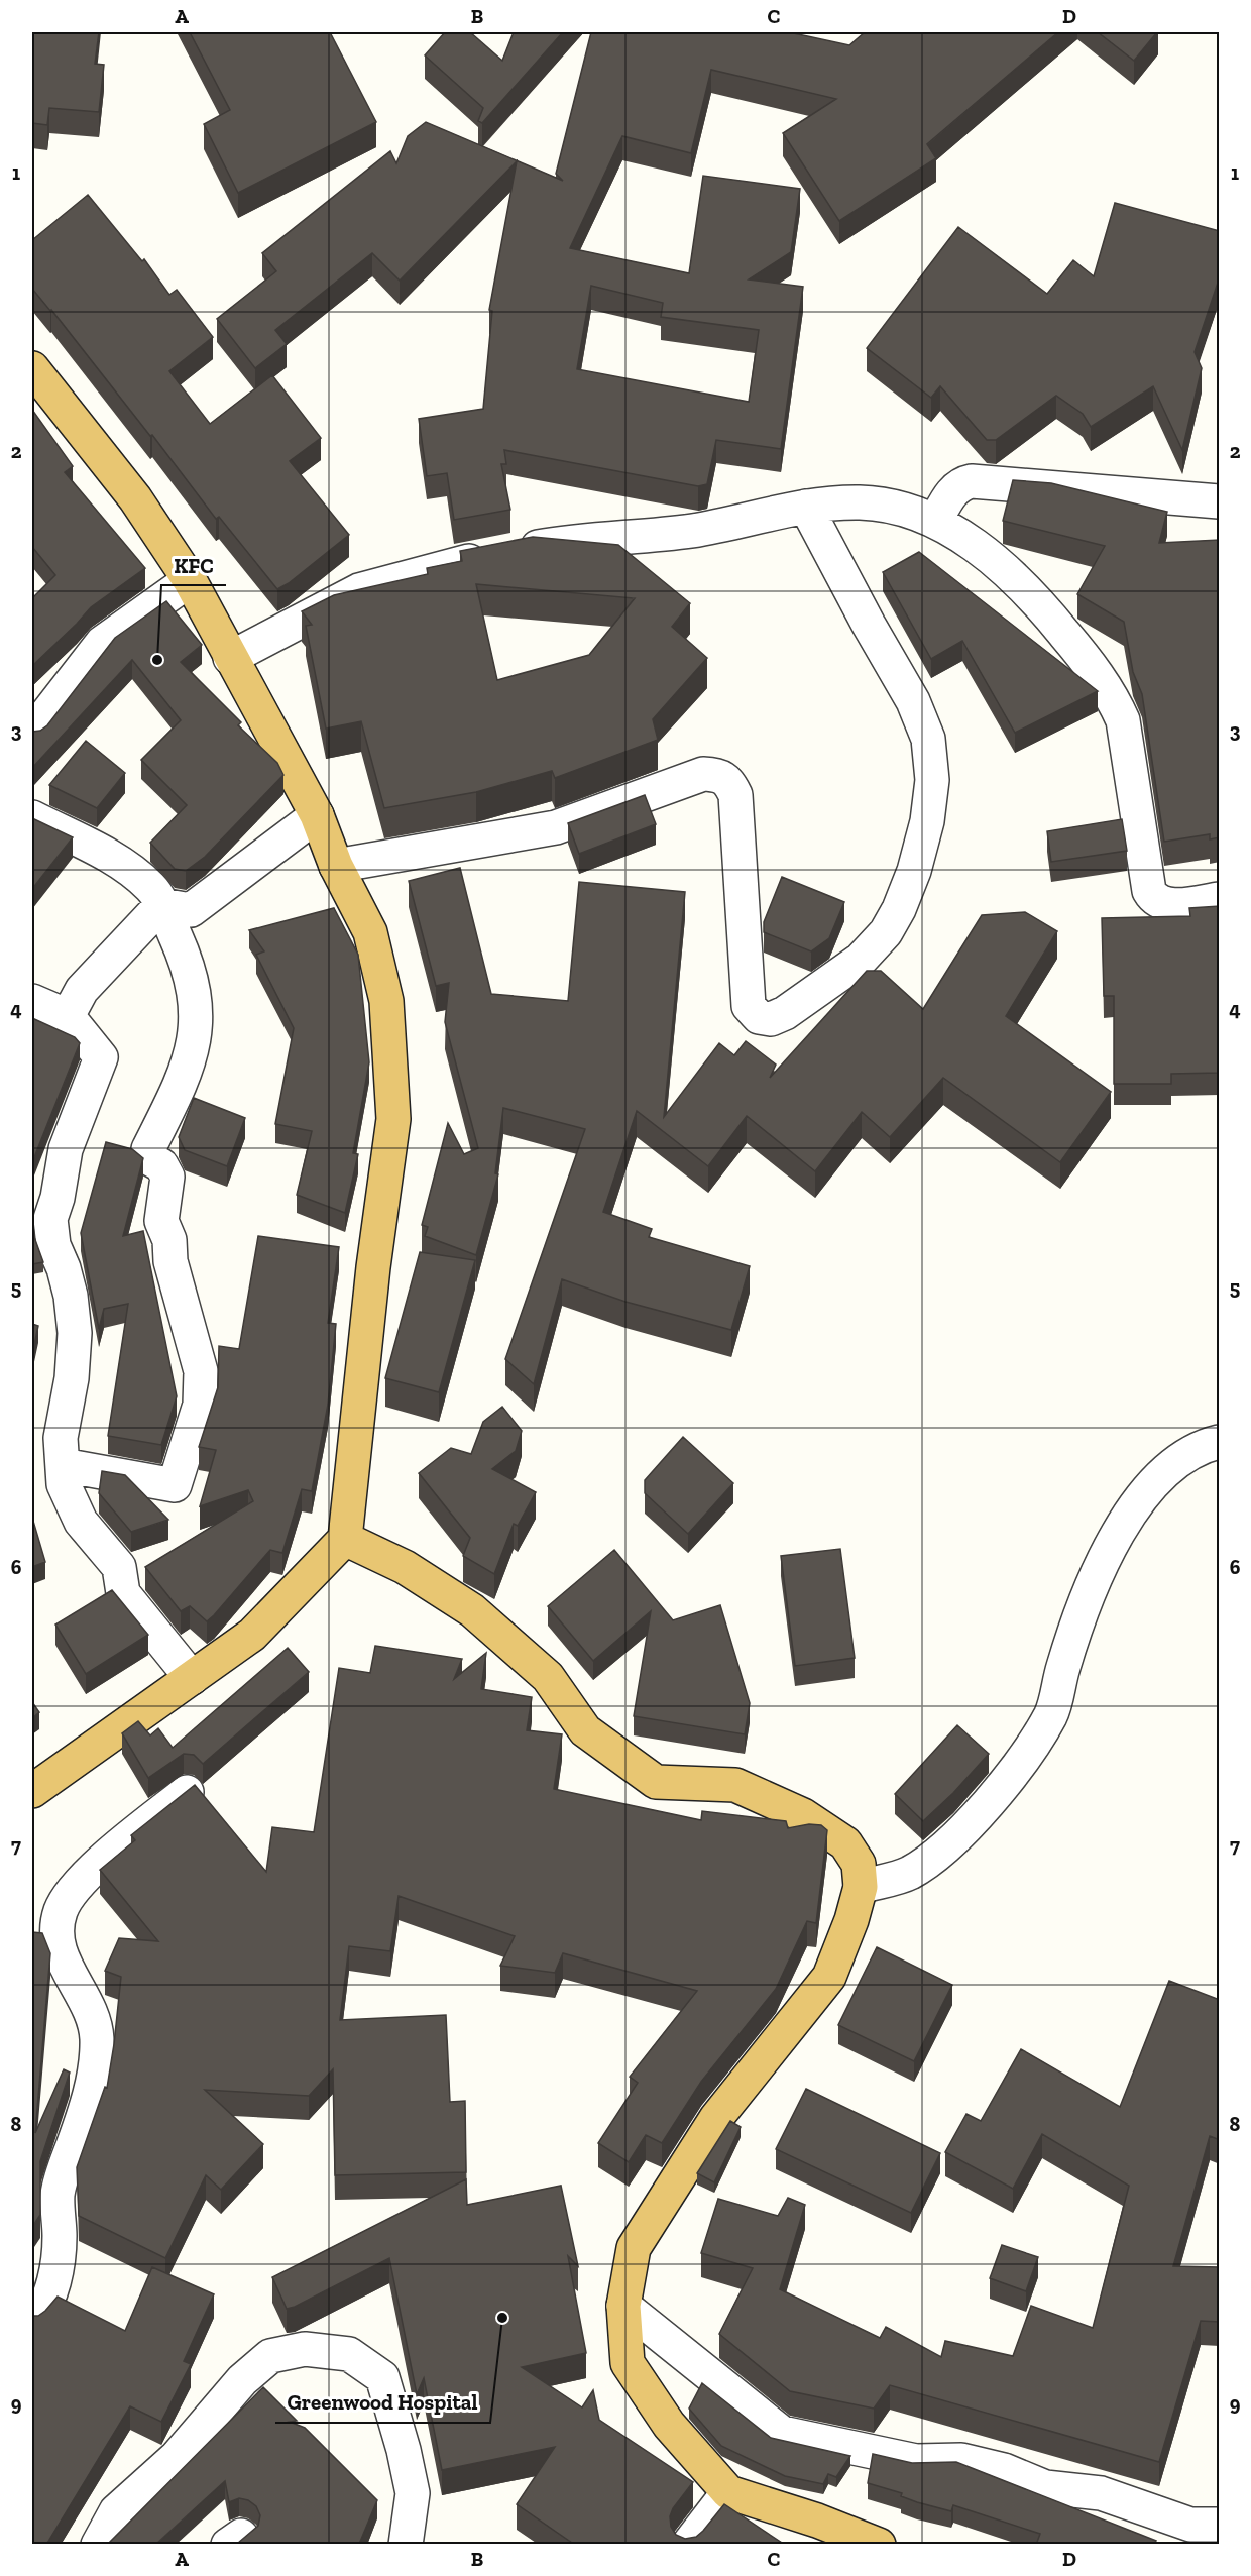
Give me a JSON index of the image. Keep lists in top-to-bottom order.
{
  "places": ["KFC", "Greenwood Hospital"],
  "grid": {
    "columns": [
      "A",
      "B",
      "C",
      "D"
    ],
    "rows": [
      "1",
      "2",
      "3",
      "4",
      "5",
      "6",
      "7",
      "8",
      "9"
    ]
  }
}
